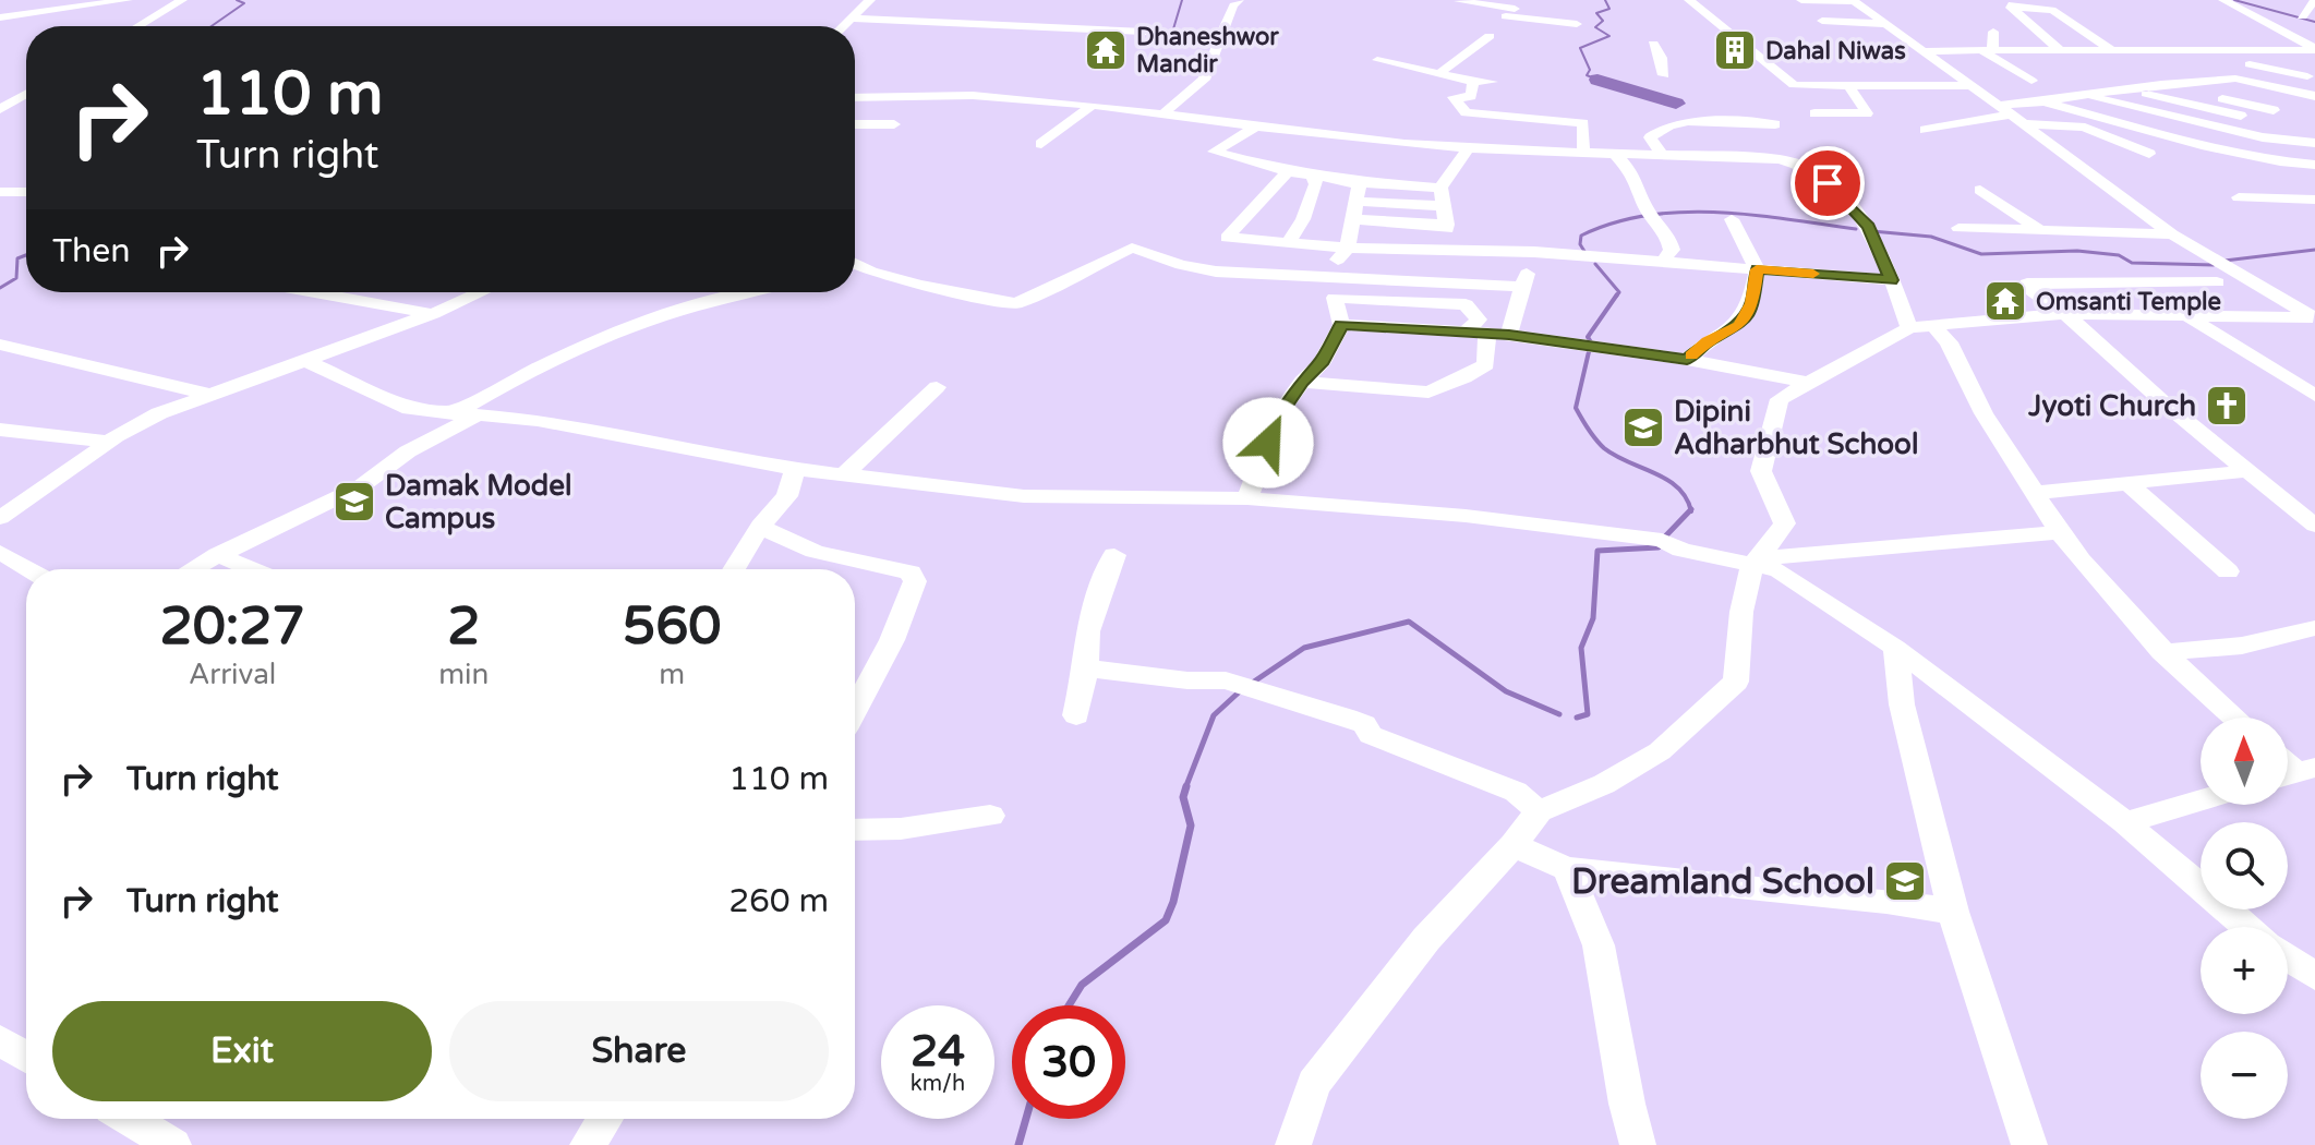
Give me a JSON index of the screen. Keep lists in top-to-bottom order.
{
  "places": {
    "temple": ["Dhaneshwor Mandir", "Omsanti Temple"],
    "building": ["Dahal Niwas"],
    "church": ["Jyoti Church"],
    "school or university": ["Dipini Adharbhut School", "Damak Model Campus", "Dreamland School"]
  },
  "north": "top",
  "page": {
    "turn": ["110 m", "Turn right"],
    "then": "Then",
    "eta": [
      "20:27",
      "Arrival",
      "2",
      "min",
      "560",
      "m"
    ],
    "map_buttons": ["+", "−"],
    "list": [
      {
        "name": "Turn right",
        "value": "110 m"
      },
      {
        "name": "Turn right",
        "value": "260 m"
      }
    ],
    "buttons": ["Exit", "Share"],
    "speed": "24 km/h",
    "limit": "30"
  }
}
